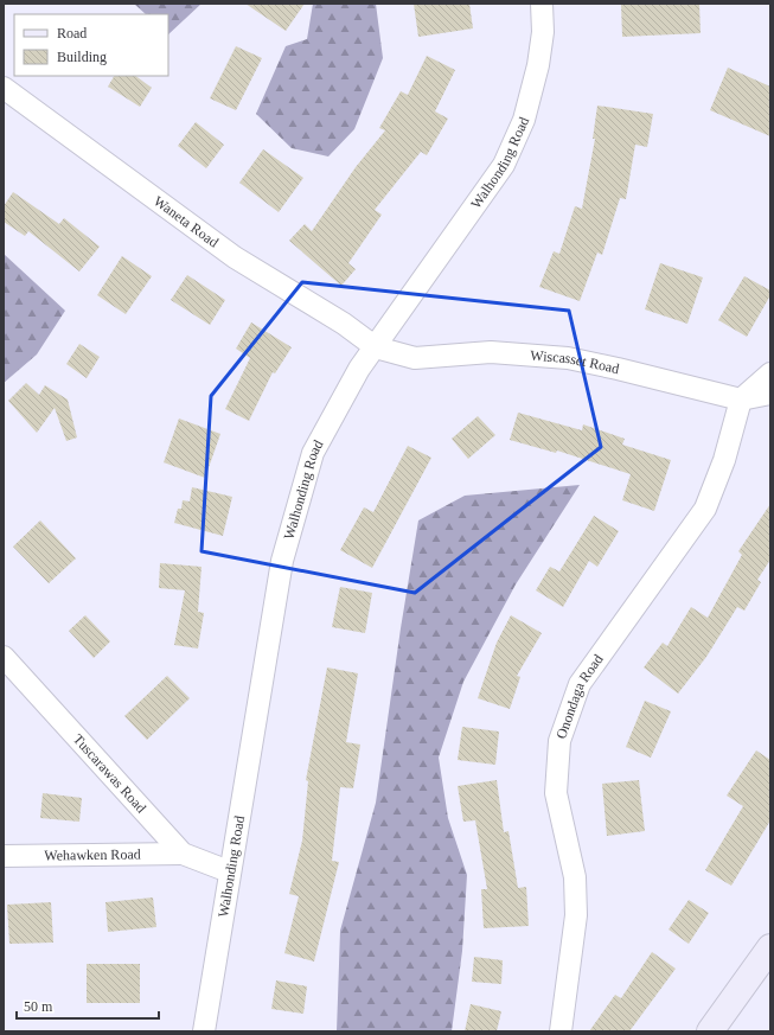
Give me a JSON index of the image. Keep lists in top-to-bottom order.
{
  "streets": {
    "street": [
      "Walhonding Road",
      "Waneta Road",
      "Wiscasset Road",
      "Onondaga Road",
      "Tuscarawas Road",
      "Wehawken Road"
    ]
  },
  "crossings": [
    ["Walhonding Road", "Waneta Road"],
    ["Walhonding Road", "Wiscasset Road"],
    ["Walhonding Road", "Tuscarawas Road"],
    ["Waneta Road", "Wiscasset Road"],
    ["Wiscasset Road", "Onondaga Road"],
    ["Tuscarawas Road", "Wehawken Road"]
  ],
  "legend": ["Road", "Building"],
  "scale_bar": "50 m"
}
